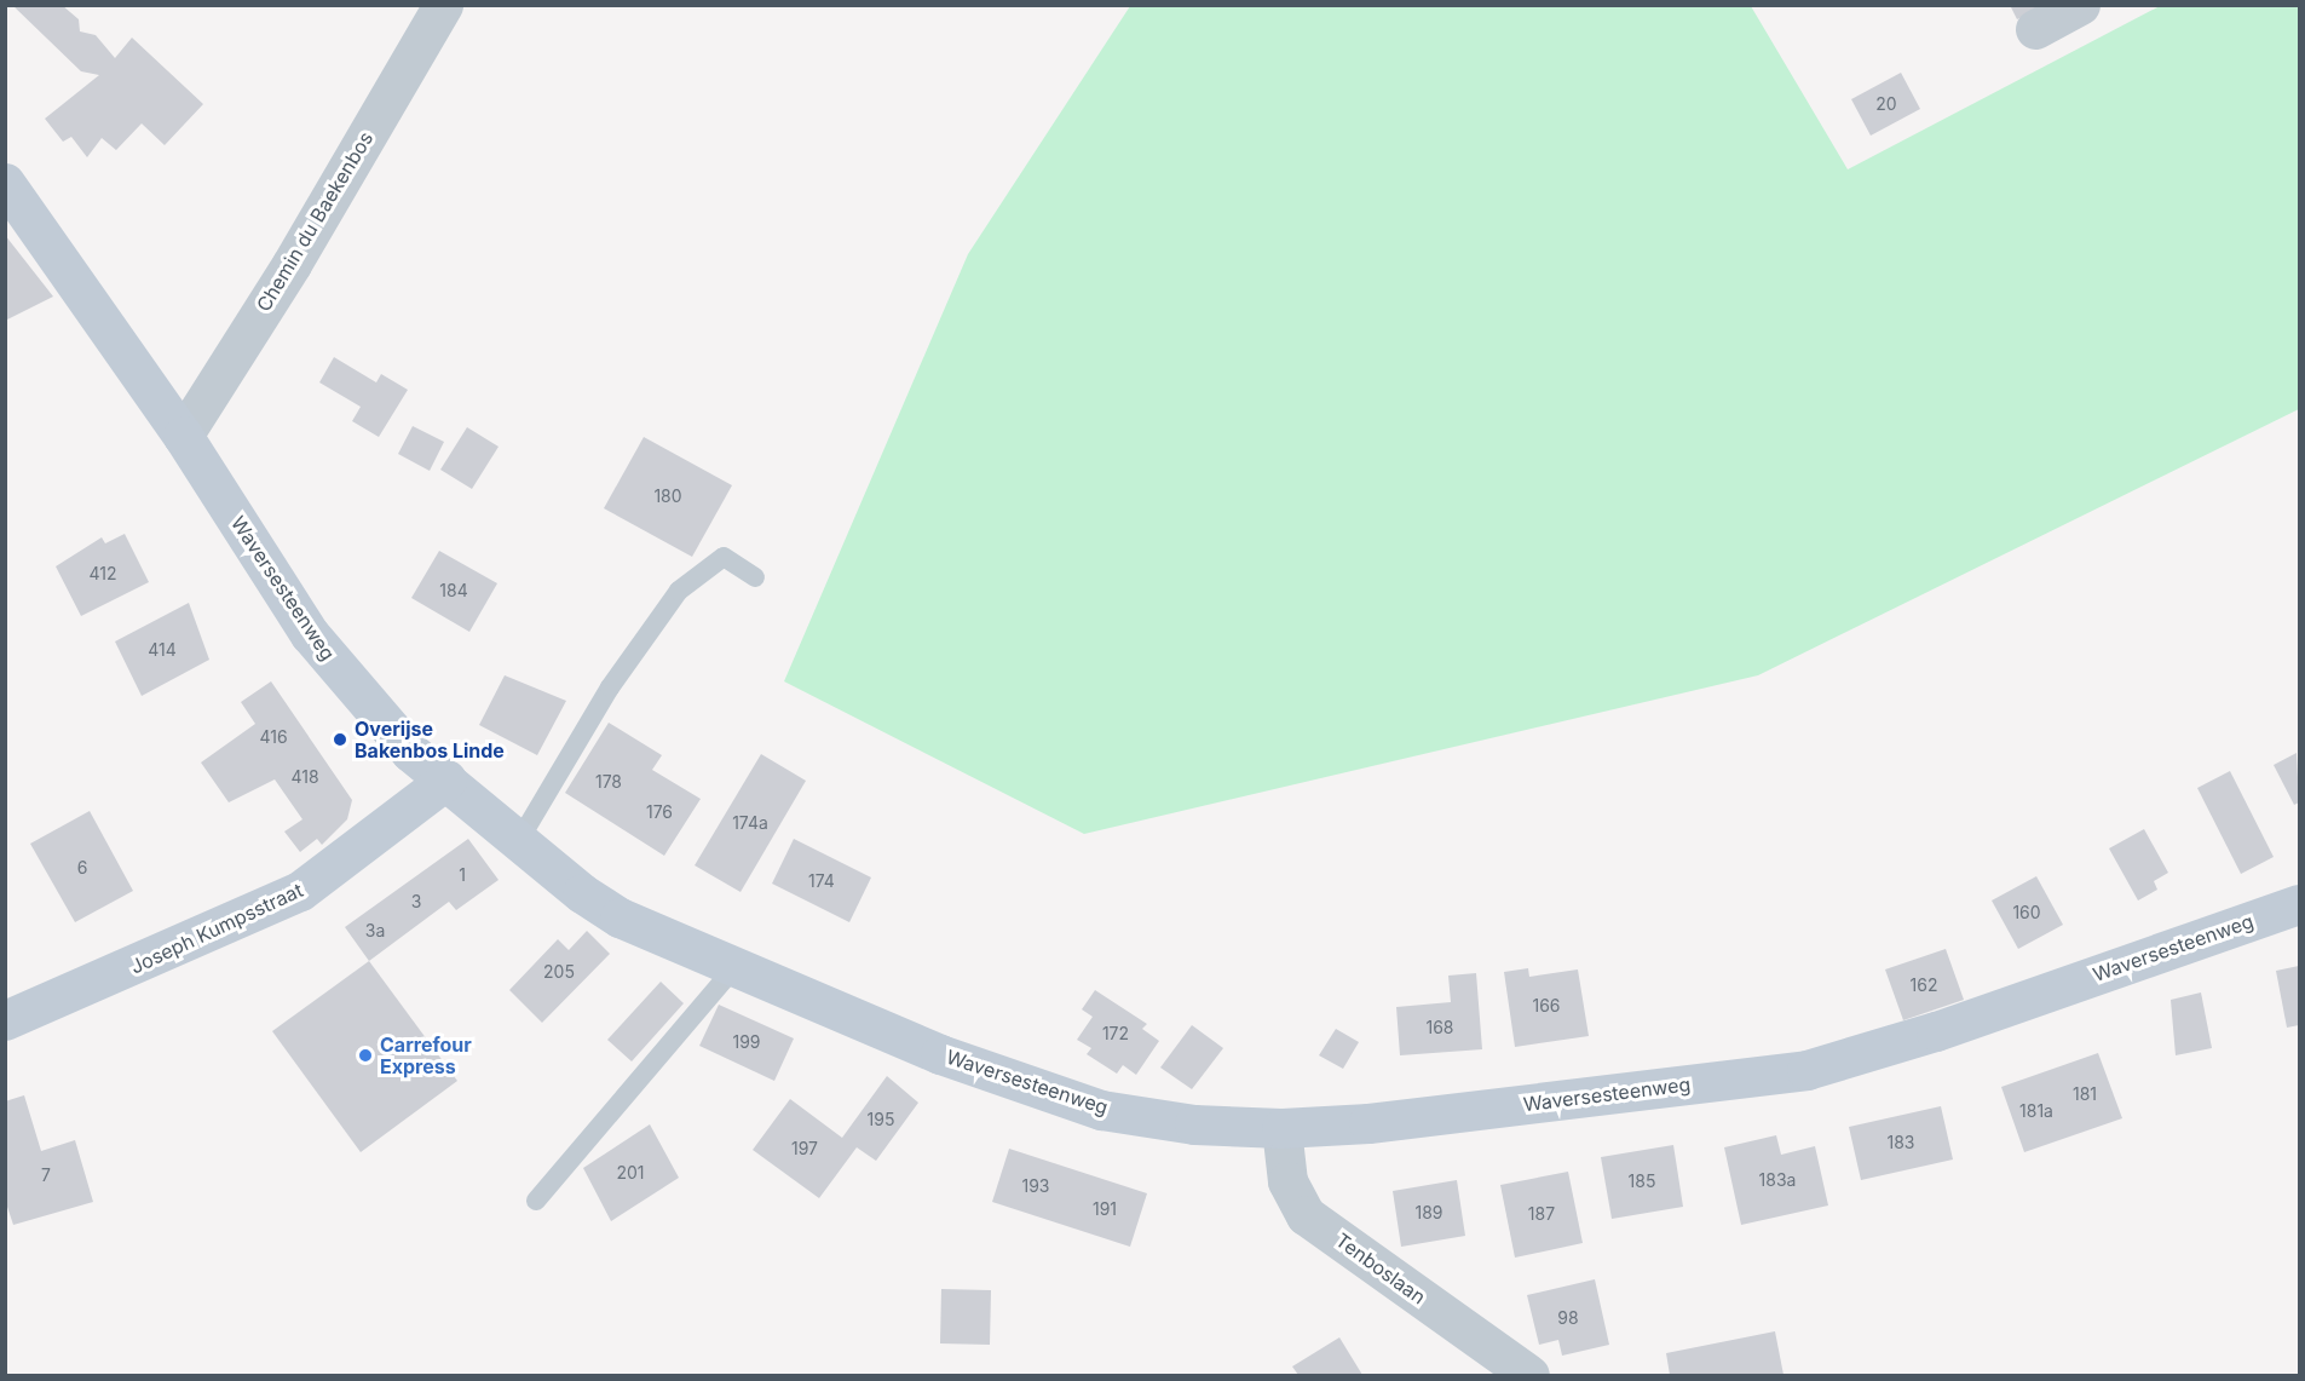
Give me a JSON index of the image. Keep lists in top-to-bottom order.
{
  "streets": {
    "street": [
      "Chemin du Baekenbos",
      "Waversesteenweg",
      "Joseph Kumpsstraat",
      "Tenboslaan"
    ]
  },
  "crossings": [
    ["Chemin du Baekenbos", "Waversesteenweg"],
    ["Waversesteenweg", "Joseph Kumpsstraat"],
    ["Waversesteenweg", "Tenboslaan"]
  ],
  "places": ["Overijse Bakenbos Linde", "Carrefour Express"],
  "house_numbers": [
    "20",
    "180",
    "412",
    "184",
    "414",
    "416",
    "418",
    "178",
    "176",
    "174a",
    "6",
    "1",
    "174",
    "3",
    "160",
    "3a",
    "205",
    "162",
    "166",
    "168",
    "172",
    "199",
    "181",
    "181a",
    "195",
    "183",
    "197",
    "201",
    "7",
    "183a",
    "185",
    "193",
    "191",
    "189",
    "187",
    "98"
  ]
}
